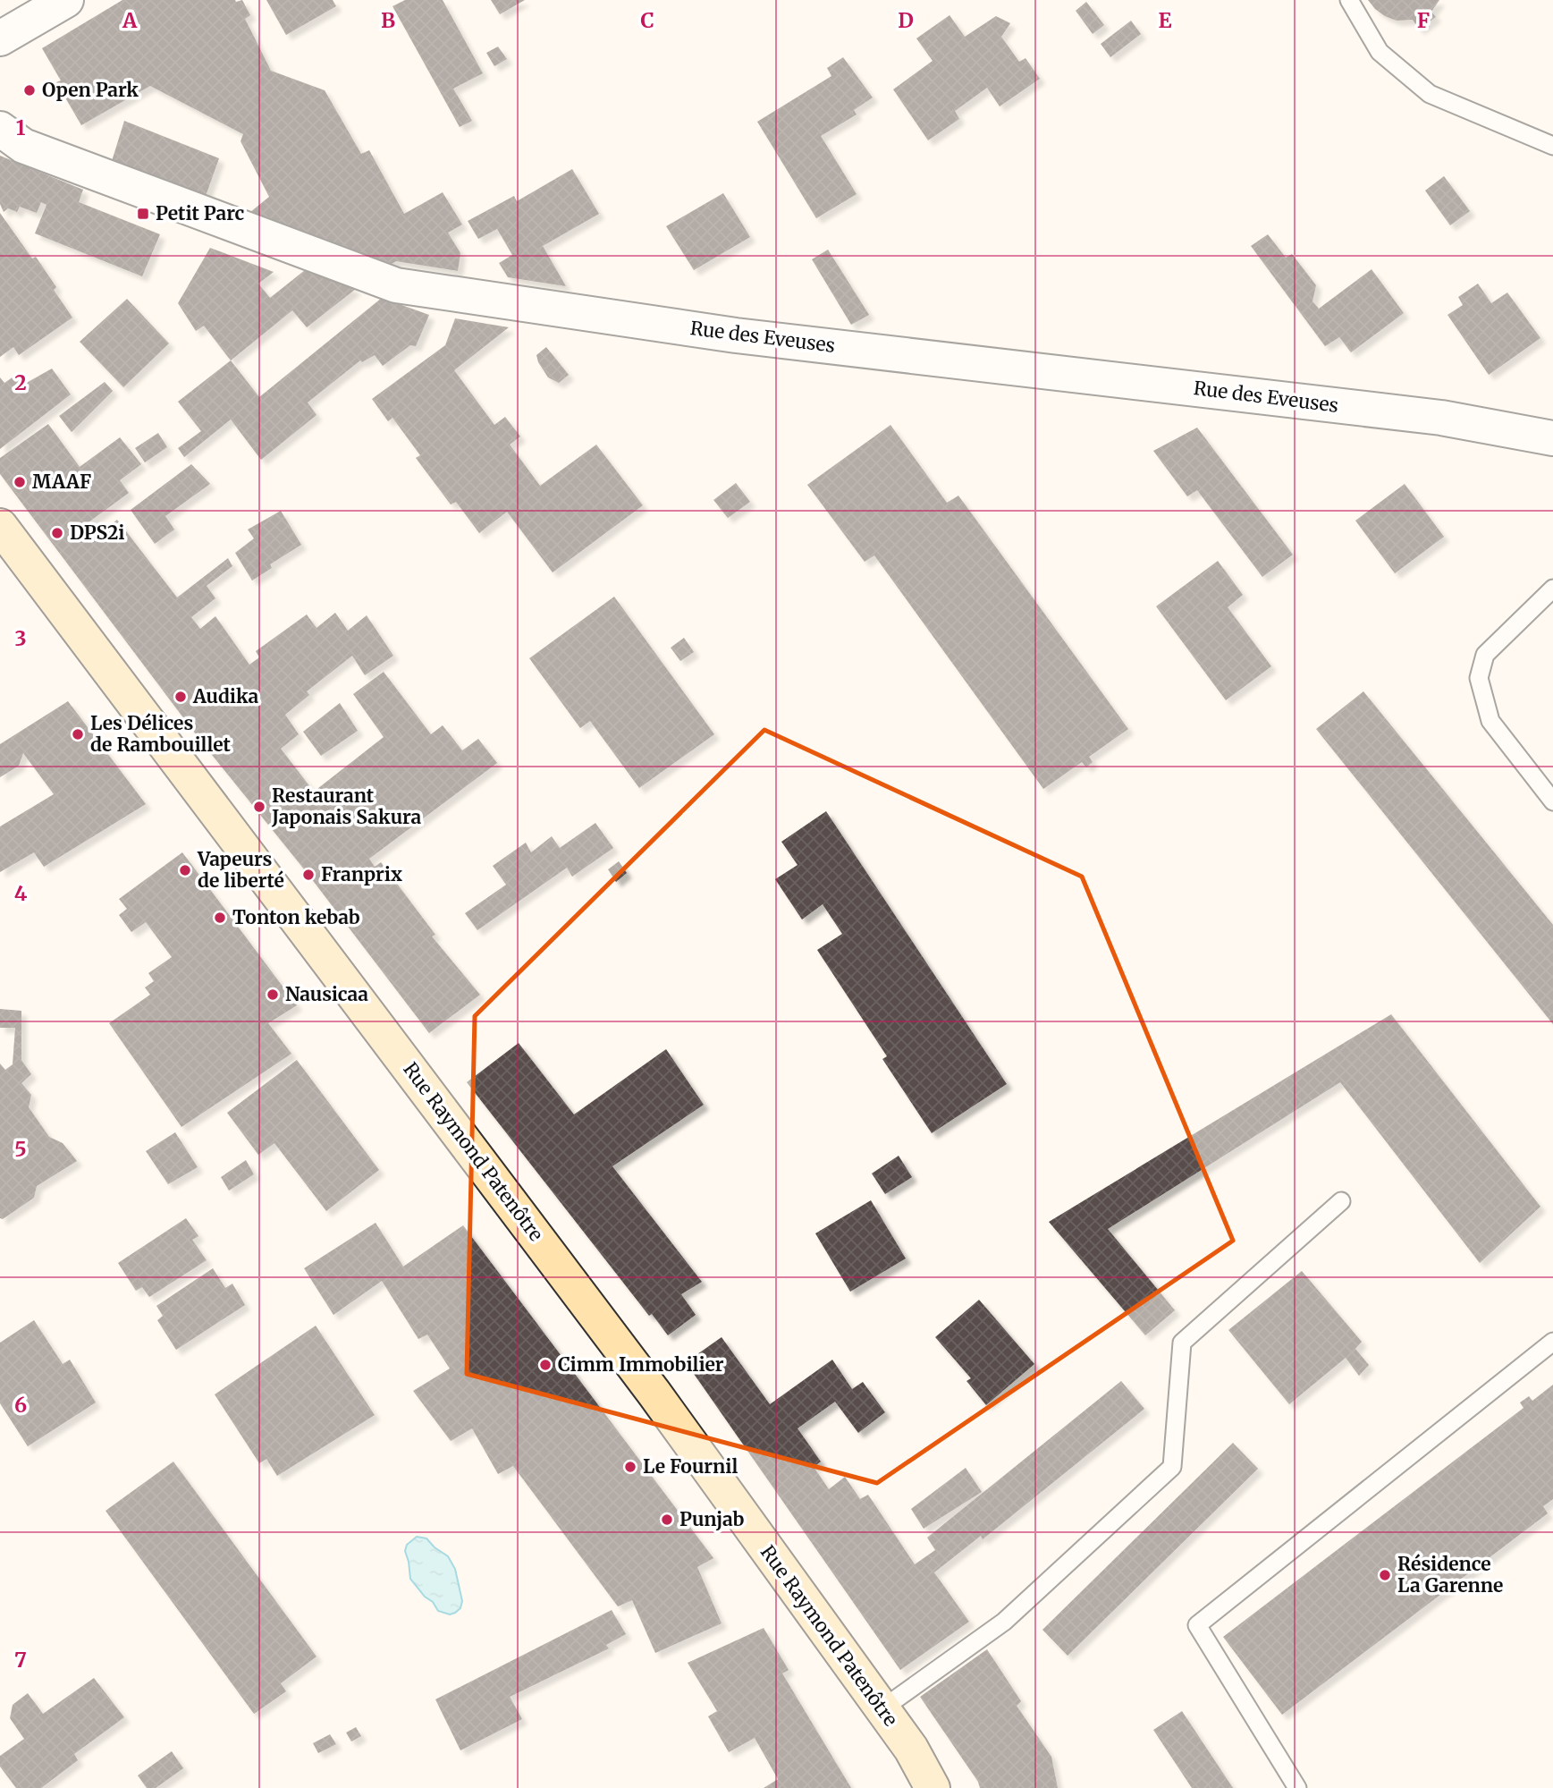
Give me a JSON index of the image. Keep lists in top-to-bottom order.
{
  "streets": {
    "main road": ["Rue Raymond Patenôtre"],
    "street": ["Rue des Eveuses"]
  },
  "places": {
    "other": [
      "Open Park",
      "MAAF",
      "DPS2i",
      "Audika",
      "Les Délices de Rambouillet",
      "Restaurant Japonais Sakura",
      "Vapeurs de liberté",
      "Franprix",
      "Tonton kebab",
      "Nausicaa",
      "Cimm Immobilier",
      "Le Fournil",
      "Punjab",
      "Résidence La Garenne"
    ],
    "transit": ["Petit Parc"]
  },
  "grid": {
    "columns": [
      "A",
      "B",
      "C",
      "D",
      "E",
      "F"
    ],
    "rows": [
      "1",
      "2",
      "3",
      "4",
      "5",
      "6",
      "7"
    ]
  }
}
